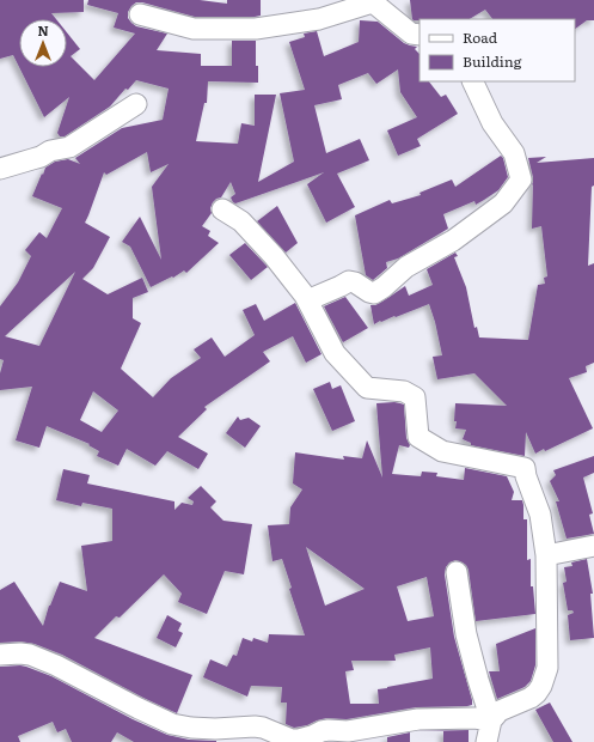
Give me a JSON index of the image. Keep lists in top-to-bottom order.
{
  "legend": ["Road", "Building"],
  "north": "top"
}
